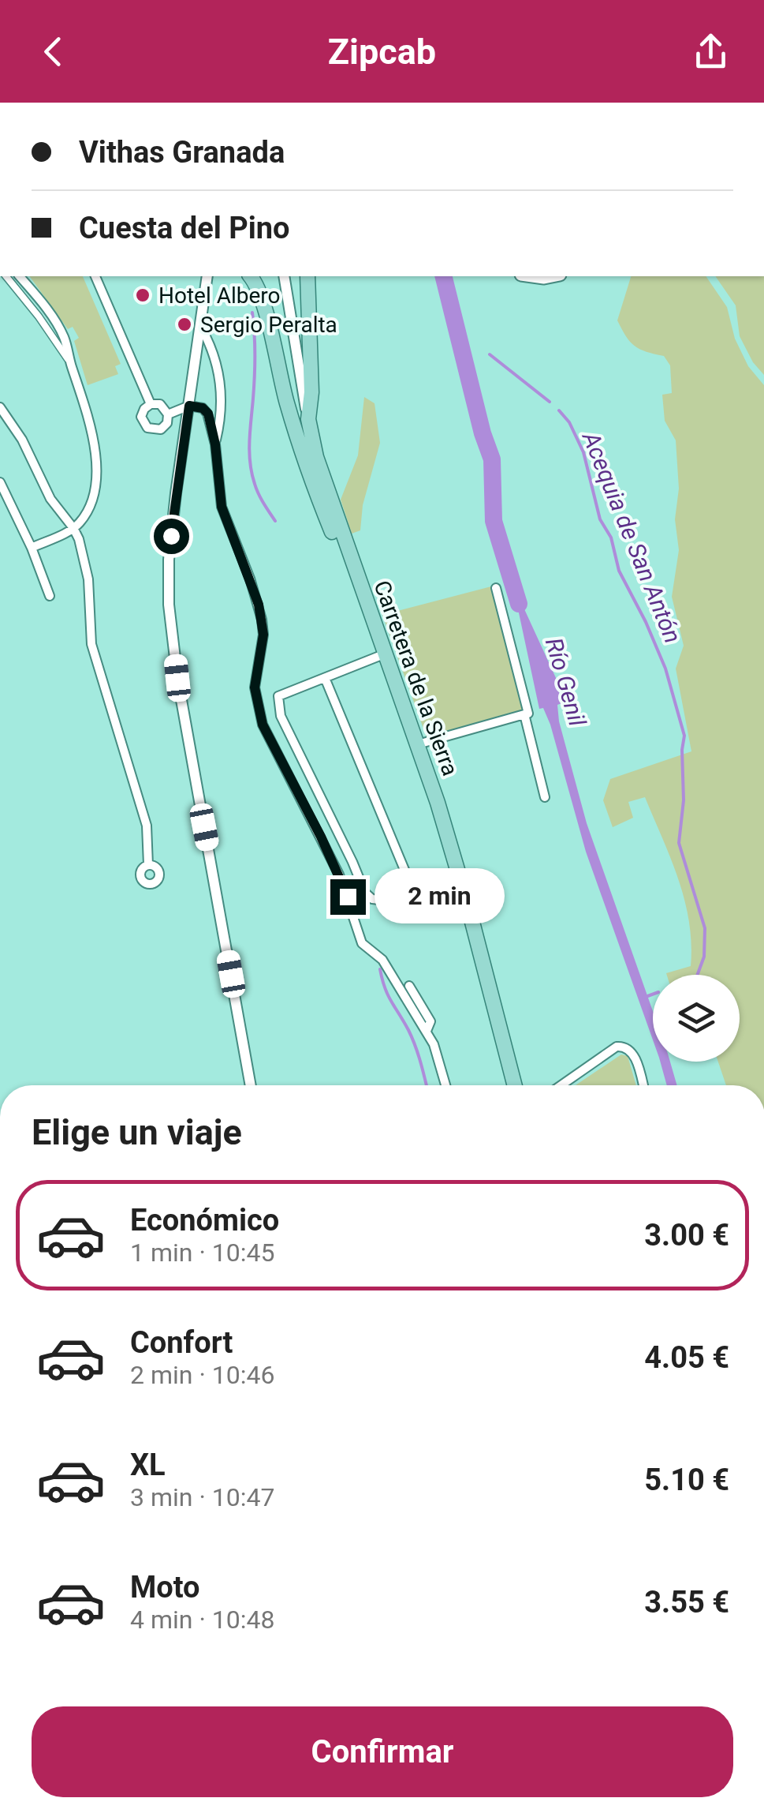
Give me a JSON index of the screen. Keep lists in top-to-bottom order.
{
  "streets": {
    "main road": ["Carretera de la Sierra"]
  },
  "water": ["Acequia de San Antón", "Río Genil"],
  "places": ["Hotel Albero", "Sergio Peralta"],
  "page": {
    "header": "Zipcab",
    "banner": ["Vithas Granada", "Cuesta del Pino"],
    "bubble": "2 min",
    "heading": "Elige un viaje",
    "list": [
      {
        "name": "Económico",
        "note": "1 min · 10:45",
        "value": "3.00 €"
      },
      {
        "name": "Confort",
        "note": "2 min · 10:46",
        "value": "4.05 €"
      },
      {
        "name": "XL",
        "note": "3 min · 10:47",
        "value": "5.10 €"
      },
      {
        "name": "Moto",
        "note": "4 min · 10:48",
        "value": "3.55 €"
      }
    ],
    "buttons": "Confirmar"
  }
}
